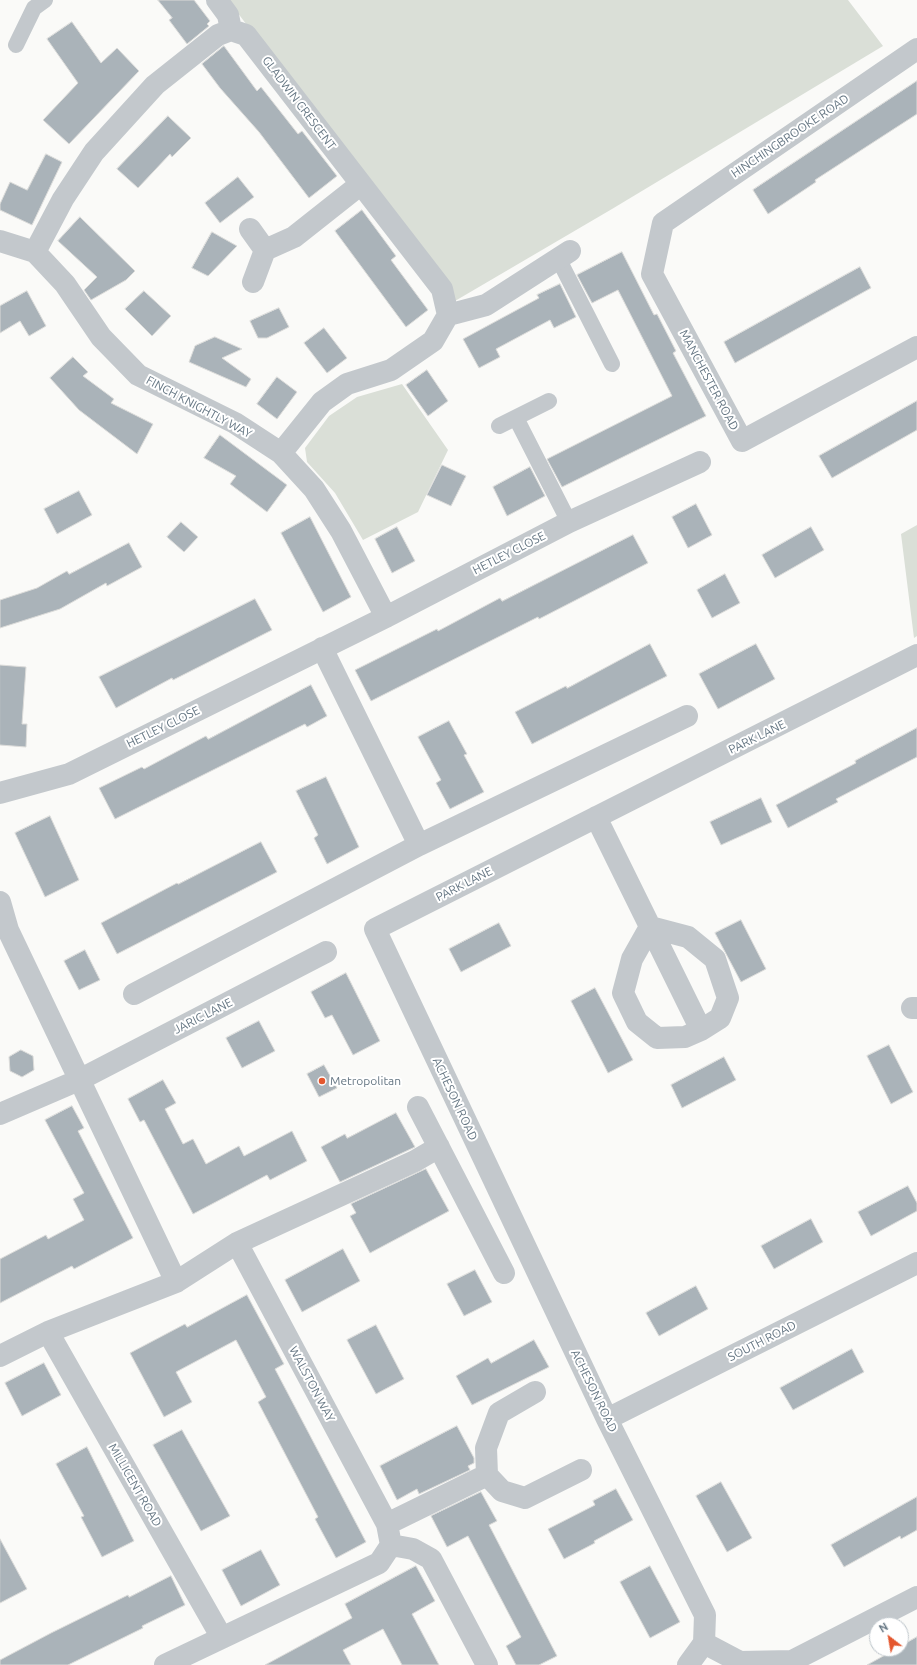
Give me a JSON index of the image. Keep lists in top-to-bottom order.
{
  "streets": {
    "street": [
      "GLADWIN CRESCENT",
      "HINCHINGBROOKE ROAD",
      "MANCHESTER ROAD",
      "FINCH KNIGHTLY WAY",
      "HETLEY CLOSE",
      "PARK LANE",
      "JARIC LANE",
      "ACHESON ROAD",
      "SOUTH ROAD",
      "WALSTON WAY",
      "MILLICENT ROAD"
    ]
  },
  "crossings": [
    ["HINCHINGBROOKE ROAD", "MANCHESTER ROAD"],
    ["FINCH KNIGHTLY WAY", "HETLEY CLOSE"],
    ["PARK LANE", "ACHESON ROAD"],
    ["ACHESON ROAD", "SOUTH ROAD"]
  ],
  "places": ["Metropolitan"],
  "north": "top left"
}
